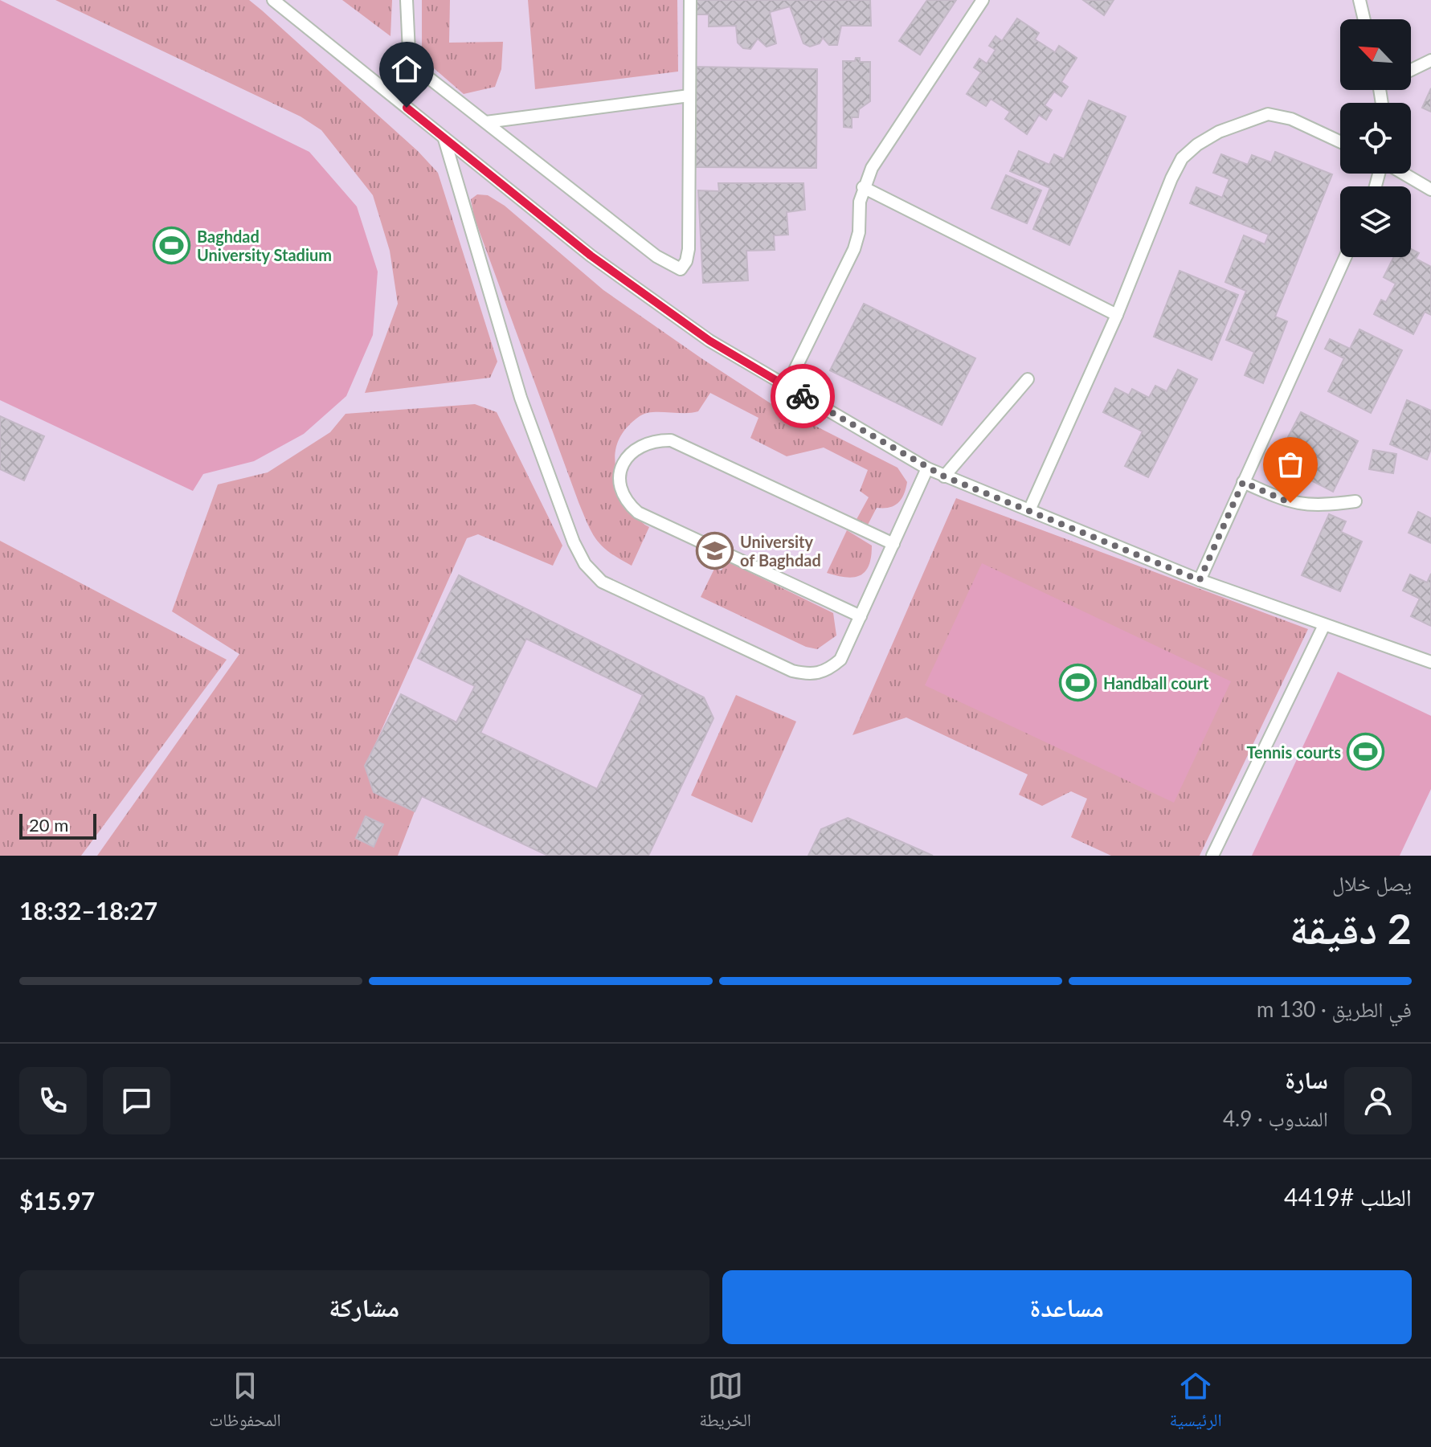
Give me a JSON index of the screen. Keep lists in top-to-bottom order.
{
  "places": {
    "sports": ["Baghdad University Stadium", "Handball court", "Tennis courts"],
    "school or university": ["University of Baghdad"]
  },
  "scale_bar": "20 m",
  "north": "top left",
  "page": {
    "scale": "20 m",
    "heading": ["2 دقيقة", "يصل خلال", "18:27–18:32"],
    "panel": [
      "سارة",
      "المندوب · 4.9",
      "الطلب #4419",
      "$15.97"
    ],
    "bar": "في الطريق · 130 m",
    "buttons": ["مساعدة", "مشاركة"],
    "tabs": ["الرئيسية", "الخريطة", "المحفوظات"]
  }
}
